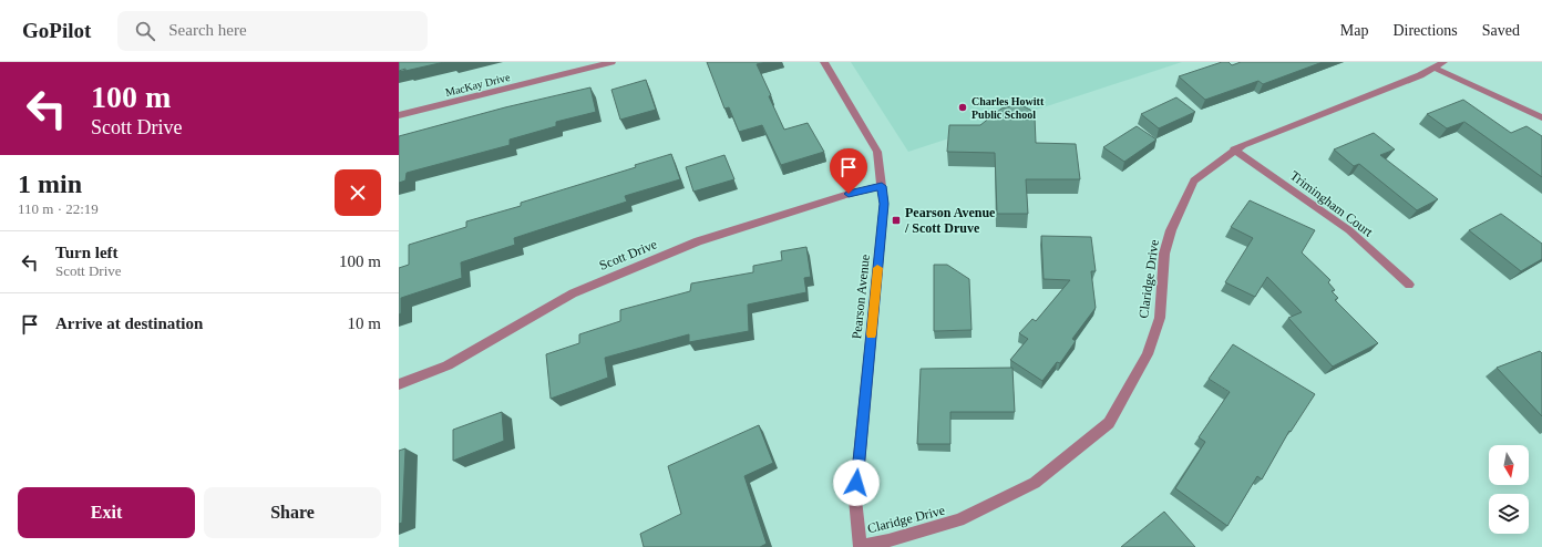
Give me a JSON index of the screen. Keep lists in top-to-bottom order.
{
  "streets": {
    "street": [
      "MacKay Drive",
      "Trimingham Court",
      "Scott Drive",
      "Claridge Drive",
      "Pearson Avenue"
    ]
  },
  "crossings": [
    ["Trimingham Court", "Claridge Drive"],
    ["Scott Drive", "Pearson Avenue"],
    ["Claridge Drive", "Pearson Avenue"]
  ],
  "places": {
    "other": ["Charles Howitt Public School"],
    "transit": ["Pearson Avenue / Scott Druve"]
  },
  "north": "bottom",
  "page": {
    "header": "GoPilot",
    "search": "Search here",
    "nav": ["Map", "Directions", "Saved"],
    "turn": ["100 m", "Scott Drive"],
    "heading": ["1 min", "110 m · 22:19"],
    "list": [
      {
        "name": "Turn left",
        "note": "Scott Drive",
        "value": "100 m"
      },
      {
        "name": "Arrive at destination",
        "value": "10 m"
      }
    ],
    "buttons": ["Exit", "Share"]
  }
}
